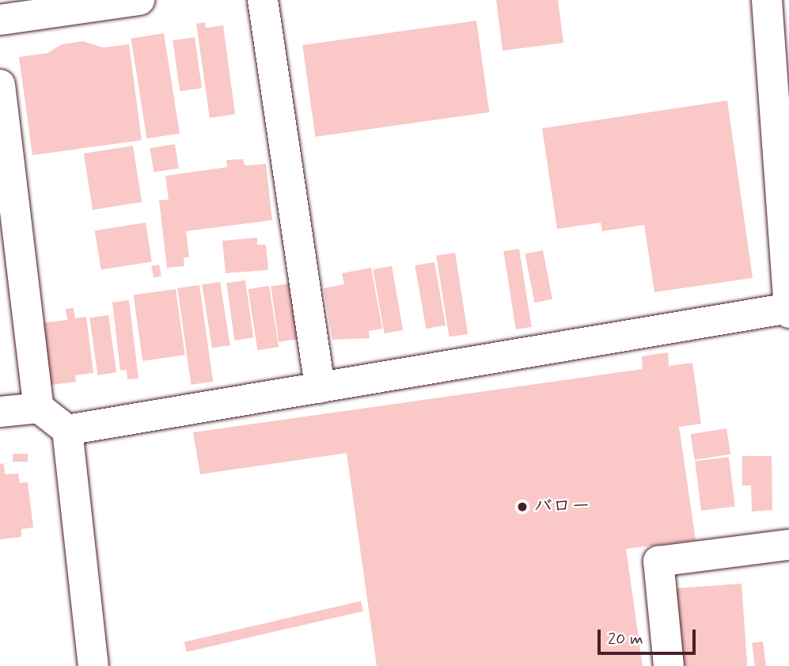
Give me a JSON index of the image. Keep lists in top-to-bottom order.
{
  "places": ["バロー"],
  "scale_bar": "20 m"
}
